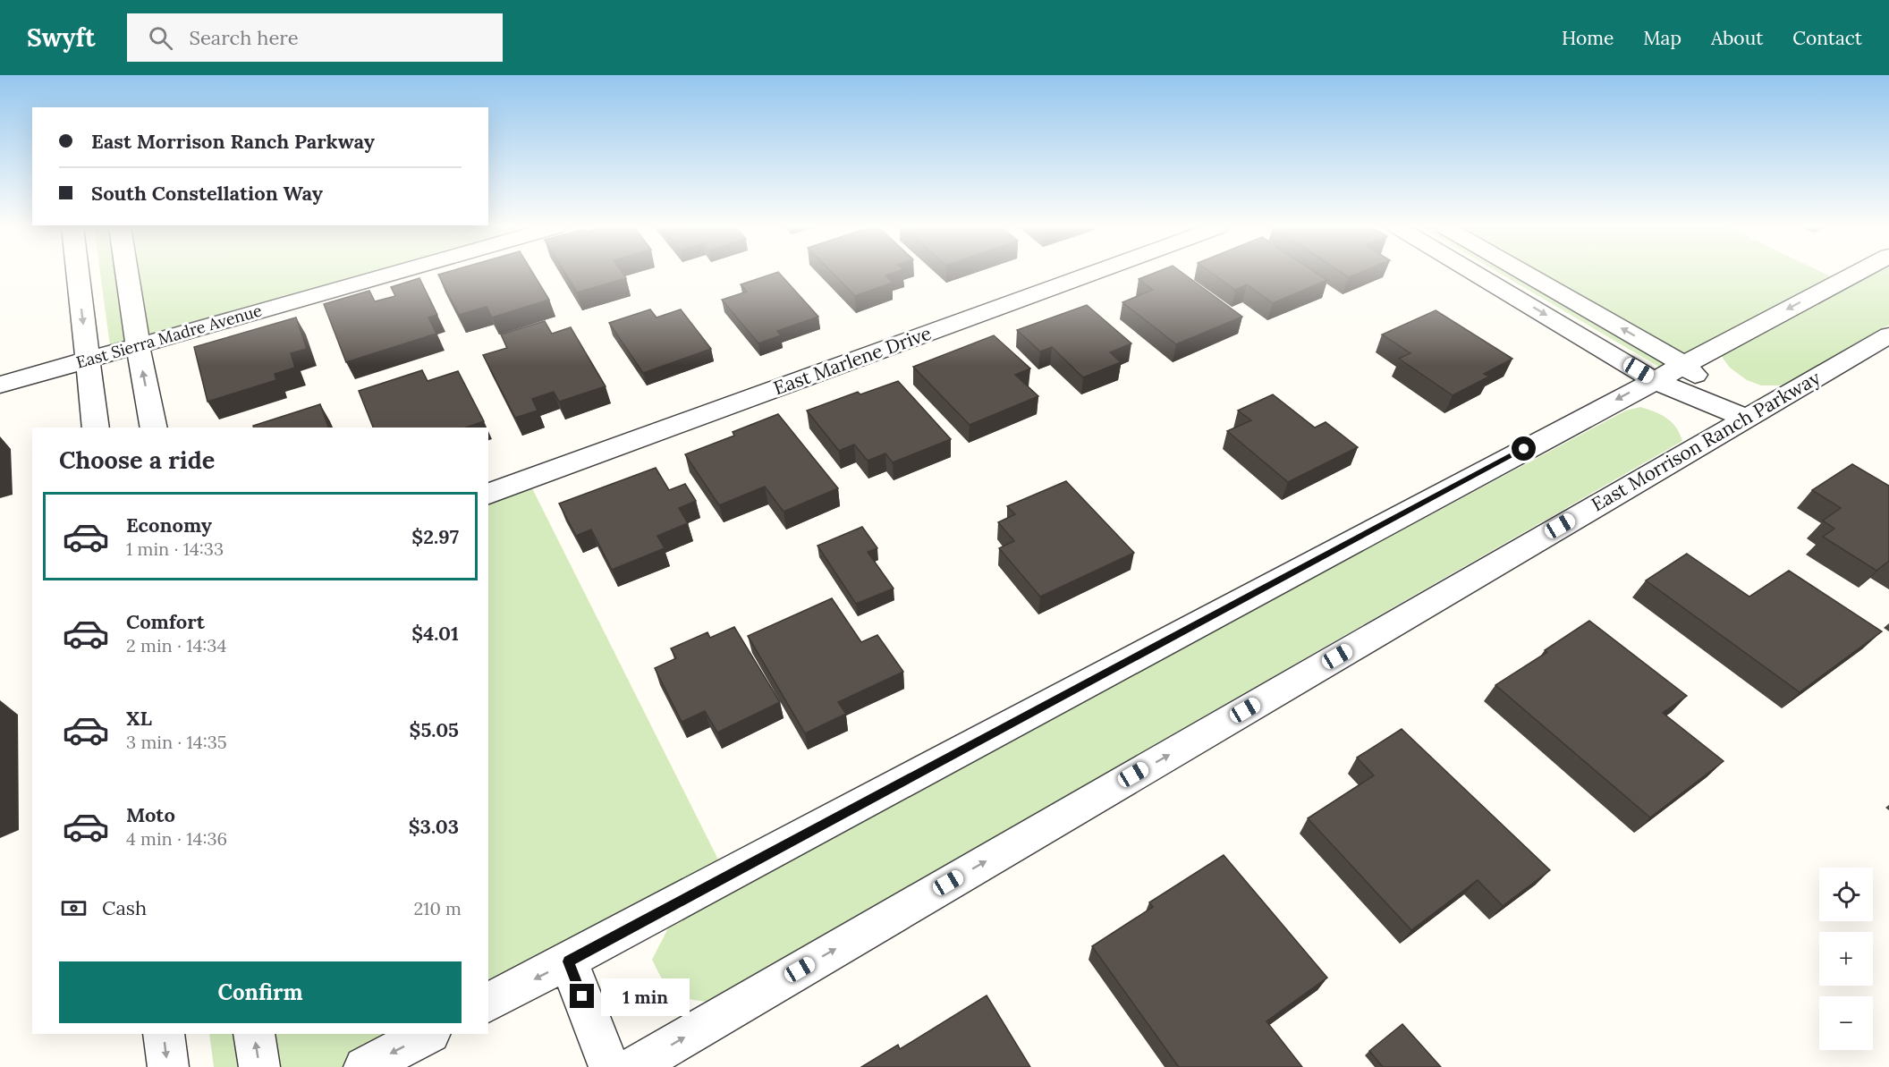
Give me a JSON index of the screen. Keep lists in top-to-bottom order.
{
  "streets": {
    "street": ["East Sierra Madre Avenue", "East Marlene Drive", "East Morrison Ranch Parkway"]
  },
  "page": {
    "header": "Swyft",
    "search": "Search here",
    "nav": [
      "Home",
      "Map",
      "About",
      "Contact"
    ],
    "banner": ["East Morrison Ranch Parkway", "South Constellation Way"],
    "heading": "Choose a ride",
    "list": [
      {
        "name": "Economy",
        "note": "1 min · 14:33",
        "value": "$2.97"
      },
      {
        "name": "Comfort",
        "note": "2 min · 14:34",
        "value": "$4.01"
      },
      {
        "name": "XL",
        "note": "3 min · 14:35",
        "value": "$5.05"
      },
      {
        "name": "Moto",
        "note": "4 min · 14:36",
        "value": "$3.03"
      }
    ],
    "map_buttons": ["+", "−"],
    "pay": ["Cash", "210 m"],
    "buttons": "Confirm",
    "bubble": "1 min"
  }
}
